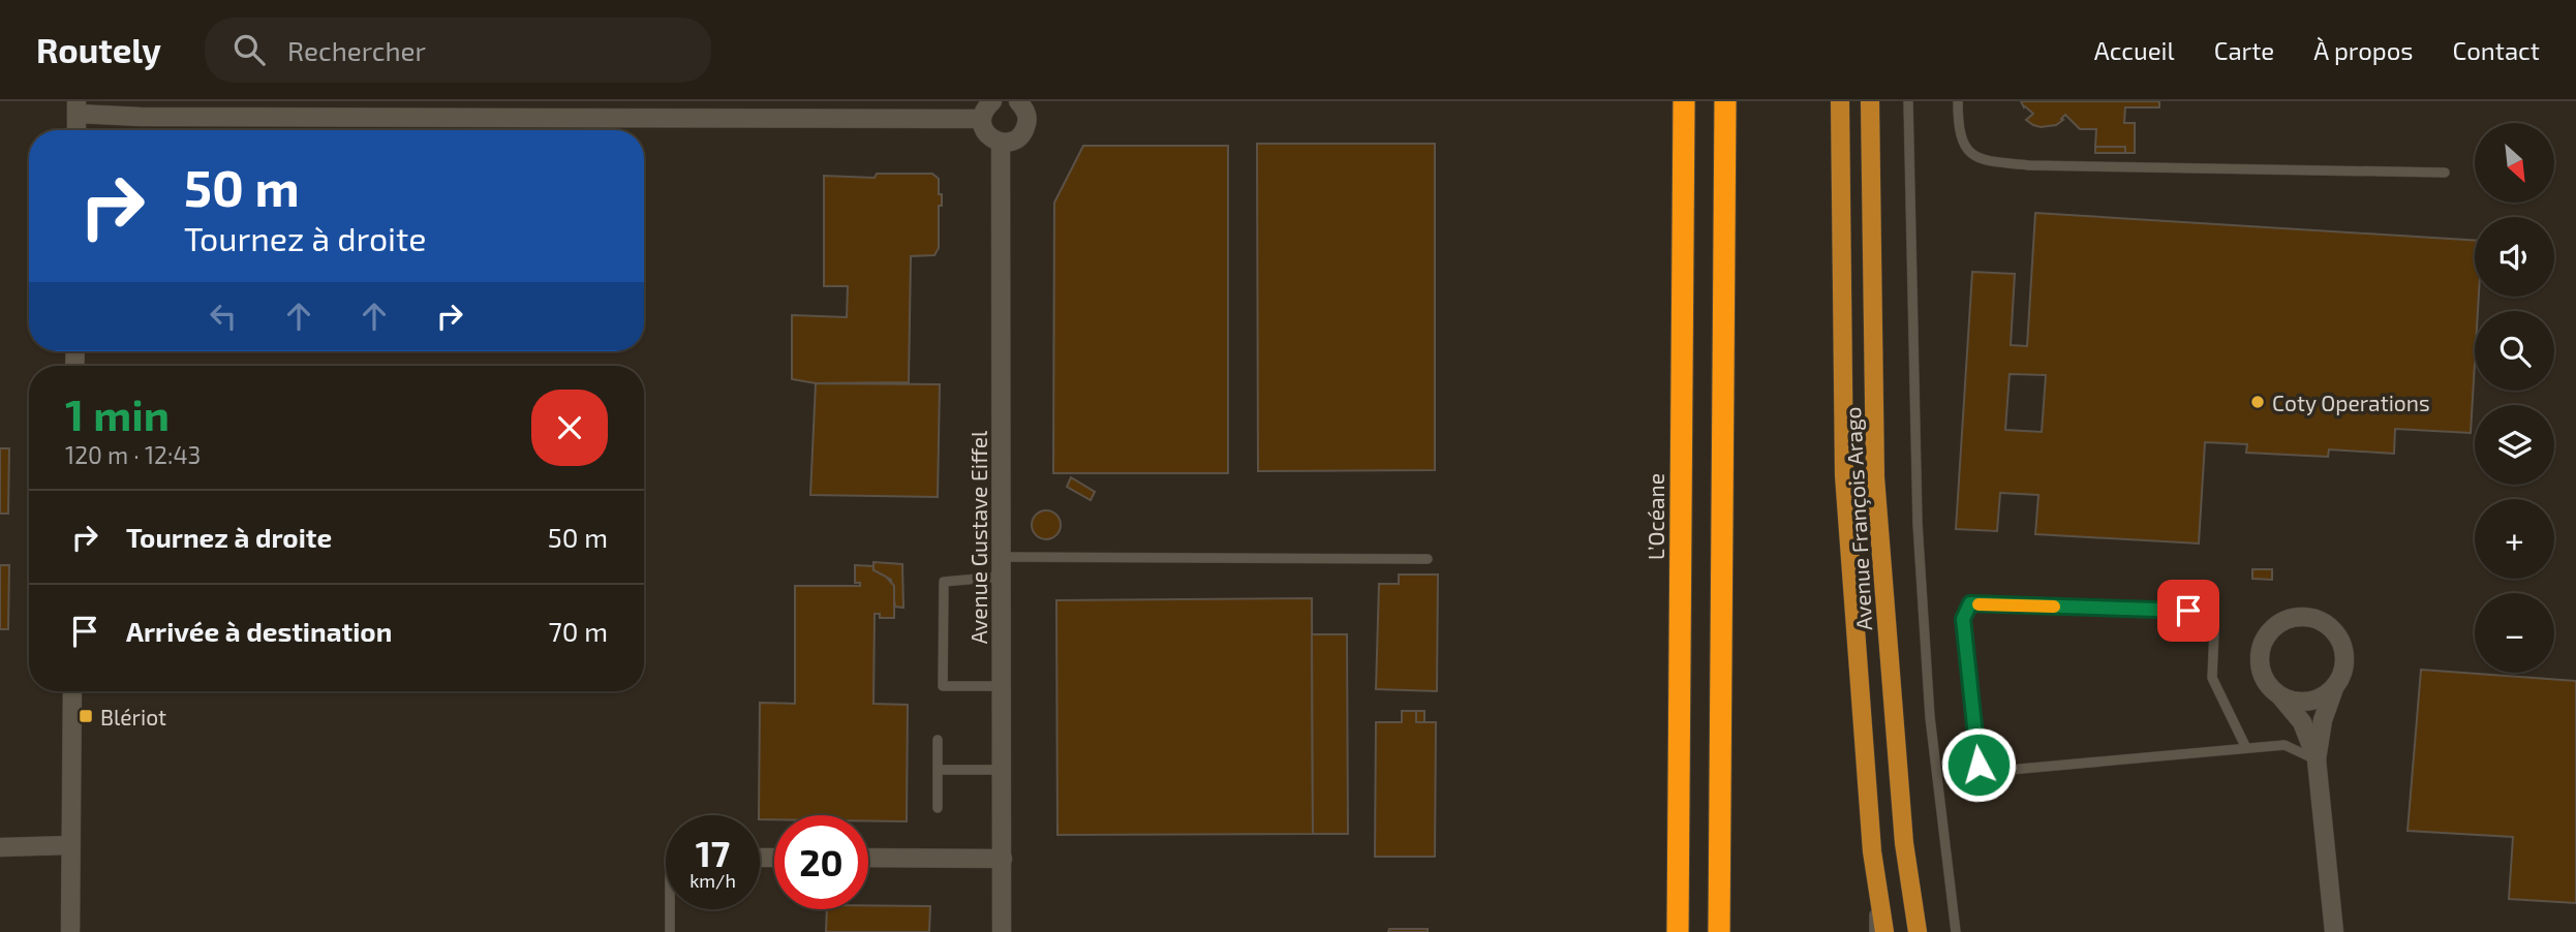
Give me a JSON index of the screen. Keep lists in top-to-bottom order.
{
  "streets": {
    "highway": ["L’Océane"],
    "main road": ["Avenue François Arago"],
    "street": ["Avenue Gustave Eiffel"]
  },
  "places": {
    "other": ["Coty Operations"],
    "transit": ["Blériot"]
  },
  "north": "bottom right",
  "page": {
    "header": "Routely",
    "search": "Rechercher",
    "nav": [
      "Accueil",
      "Carte",
      "À propos",
      "Contact"
    ],
    "map_buttons": ["+", "−"],
    "turn": ["50 m", "Tournez à droite"],
    "heading": ["1 min", "120 m · 12:43"],
    "list": [
      {
        "name": "Tournez à droite",
        "value": "50 m"
      },
      {
        "name": "Arrivée à destination",
        "value": "70 m"
      }
    ],
    "speed": "17 km/h",
    "limit": "20"
  }
}
